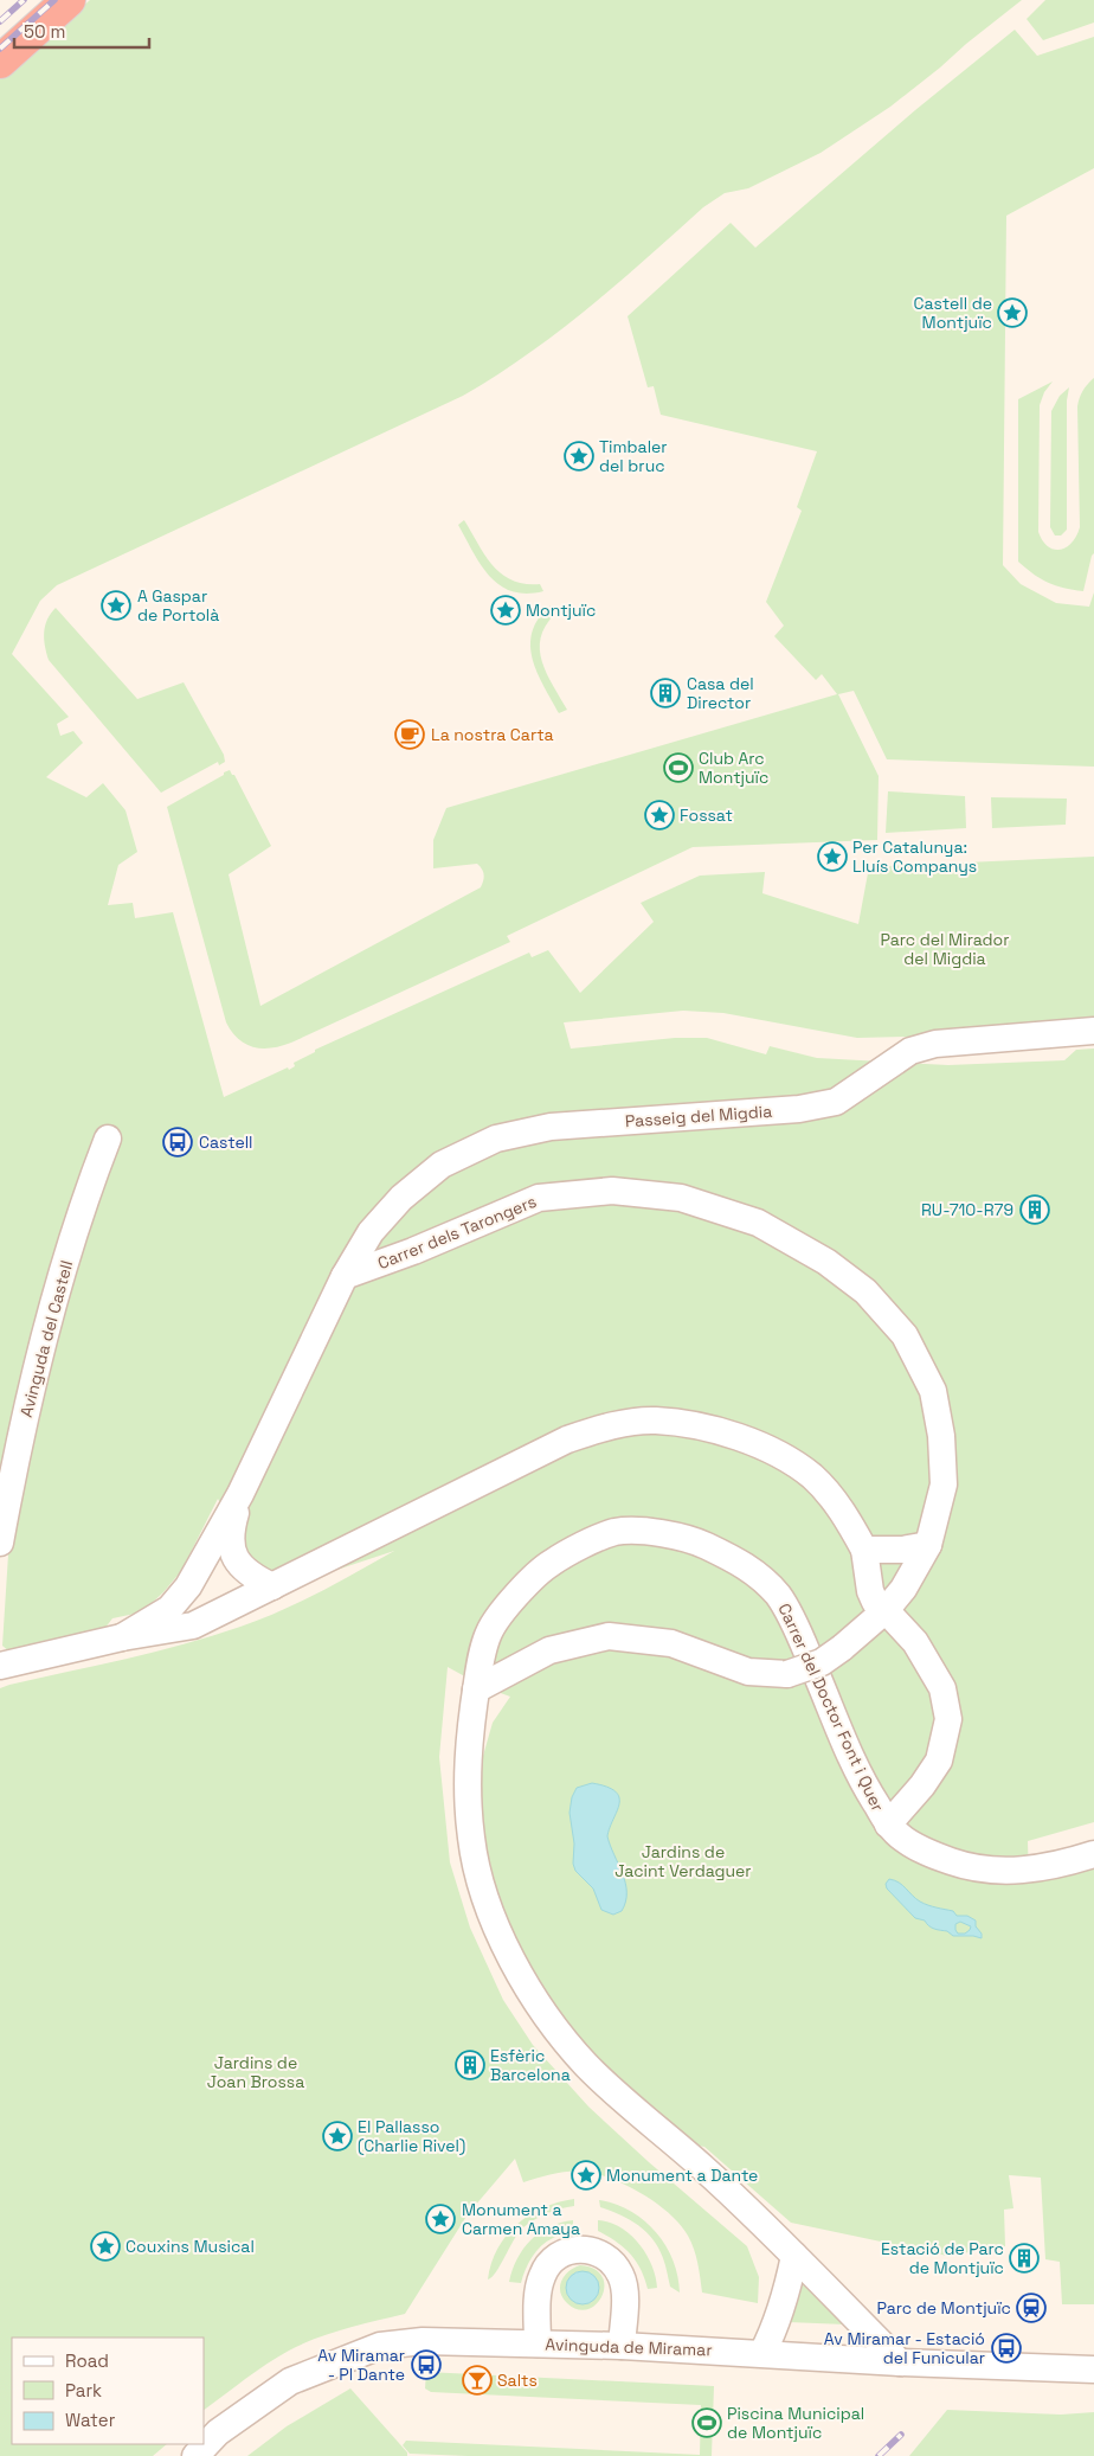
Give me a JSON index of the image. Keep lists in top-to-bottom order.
{
  "streets": {
    "street": [
      "Passeig del Migdia",
      "Carrer dels Tarongers",
      "Avinguda del Castell",
      "Carrer del Doctor Font i Quer",
      "Avinguda de Miramar"
    ]
  },
  "crossings": [
    ["Passeig del Migdia", "Carrer dels Tarongers"],
    ["Carrer dels Tarongers", "Carrer del Doctor Font i Quer"]
  ],
  "parks": ["Parc del Mirador del Migdia", "Jardins de Jacint Verdaguer", "Jardins de Joan Brossa"],
  "places": {
    "place": [
      "Castell de Montjuïc",
      "Timbaler del bruc",
      "A Gaspar de Portolà",
      "Montjuïc",
      "Fossat",
      "Per Catalunya: Lluís Companys",
      "El Pallasso (Charlie Rivel)",
      "Monument a Dante",
      "Monument a Carmen Amaya",
      "Couxins Musical"
    ],
    "building": [
      "Casa del Director",
      "RU-710-R79",
      "Esfèric Barcelona",
      "Estació de Parc de Montjuïc"
    ],
    "cafe": ["La nostra Carta"],
    "sports": ["Club Arc Montjuïc", "Piscina Municipal de Montjuïc"],
    "bus stop": ["Castell", "Av Miramar - Estació del Funicular", "Av Miramar - Pl Dante"],
    "station": ["Parc de Montjuïc"],
    "bar": ["Salts"]
  },
  "legend": ["Road", "Park", "Water"],
  "scale_bar": "50 m"
}
